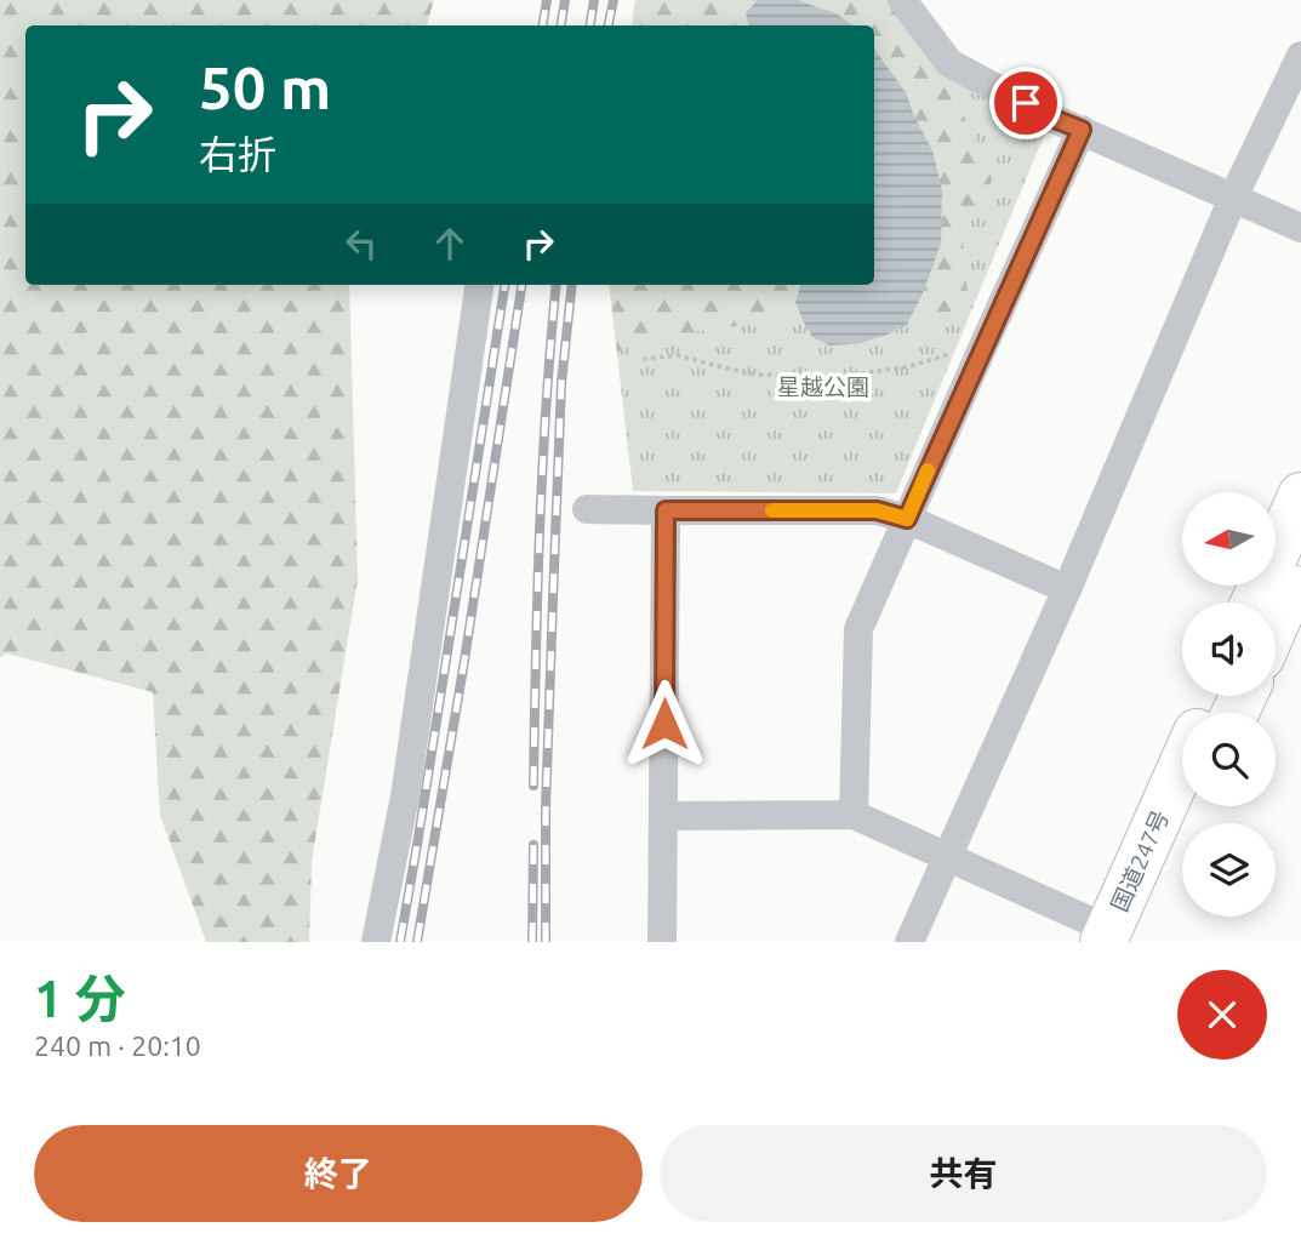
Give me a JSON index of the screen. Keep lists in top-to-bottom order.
{
  "streets": {
    "highway": ["国道247号"]
  },
  "parks": ["星越公園"],
  "north": "left",
  "page": {
    "turn": ["50 m", "右折"],
    "heading": ["1 分", "240 m · 20:10"],
    "buttons": ["終了", "共有"]
  }
}
